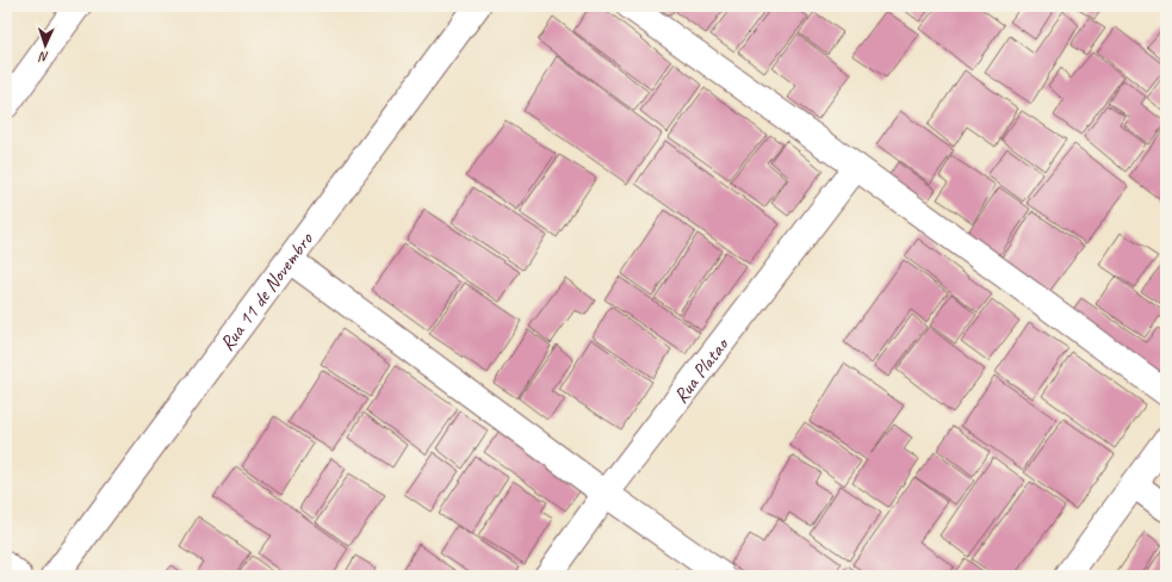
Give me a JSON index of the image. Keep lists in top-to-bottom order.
{
  "streets": {
    "street": ["Rua 11 de Novembro", "Rua Platao"]
  },
  "north": "bottom"
}
